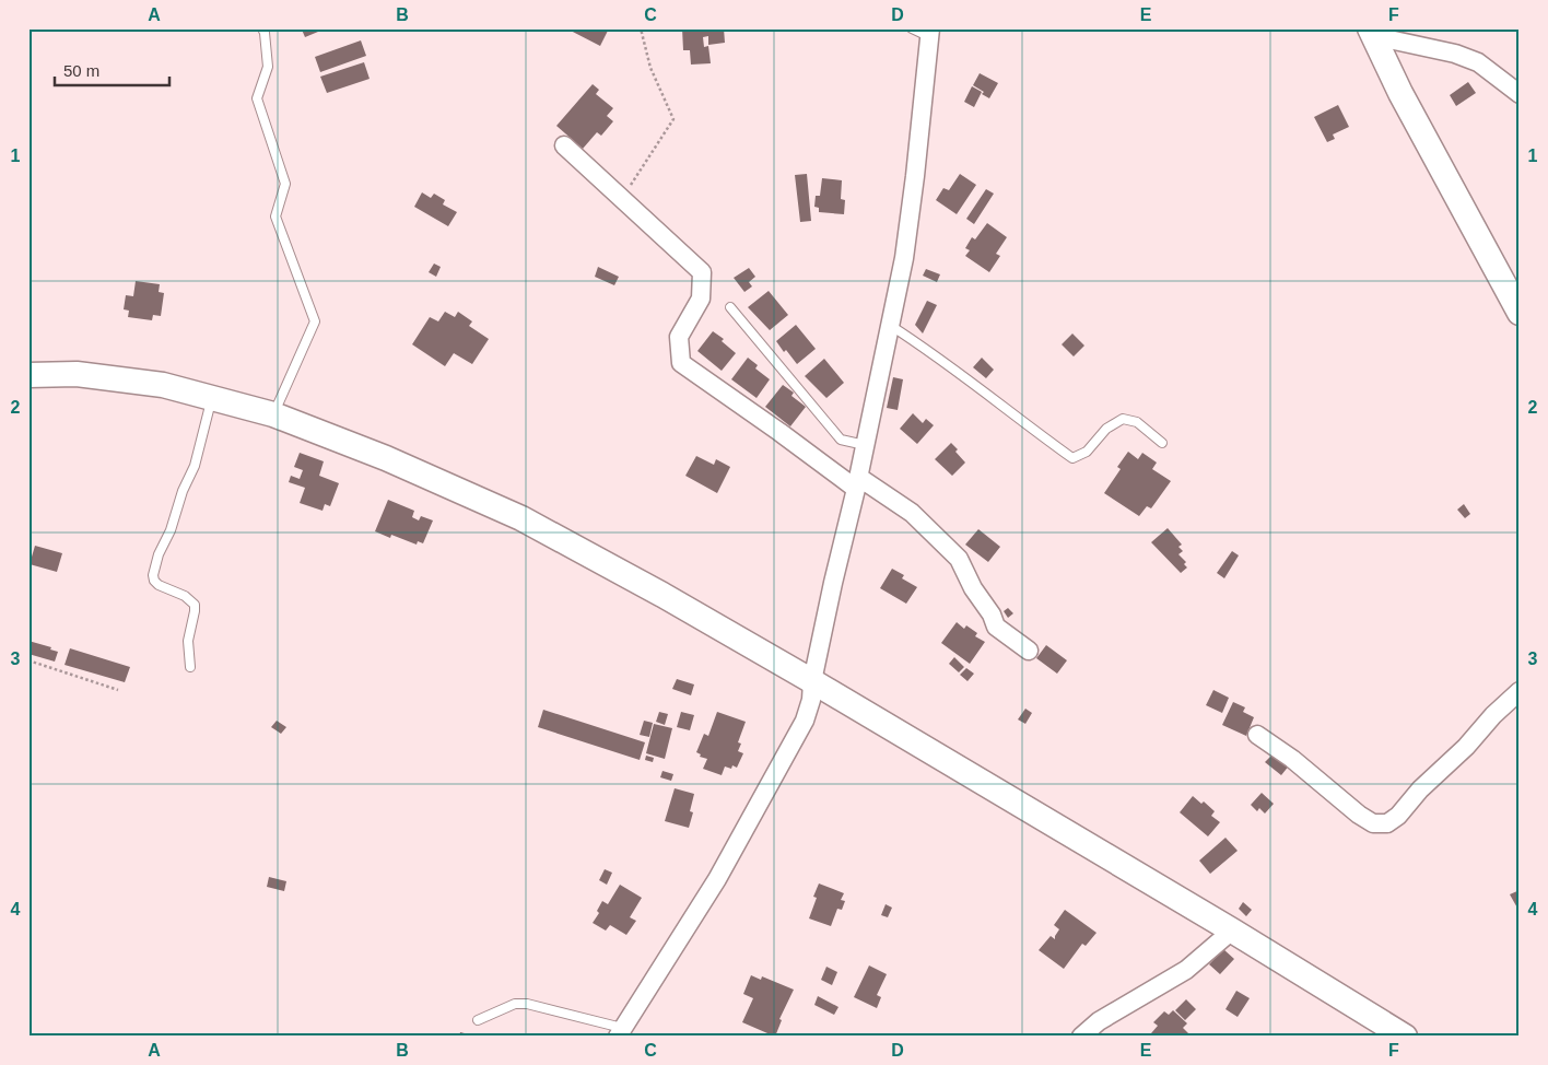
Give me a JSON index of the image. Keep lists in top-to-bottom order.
{
  "scale_bar": "50 m",
  "grid": {
    "columns": [
      "A",
      "B",
      "C",
      "D",
      "E",
      "F"
    ],
    "rows": [
      "1",
      "2",
      "3",
      "4"
    ]
  }
}
